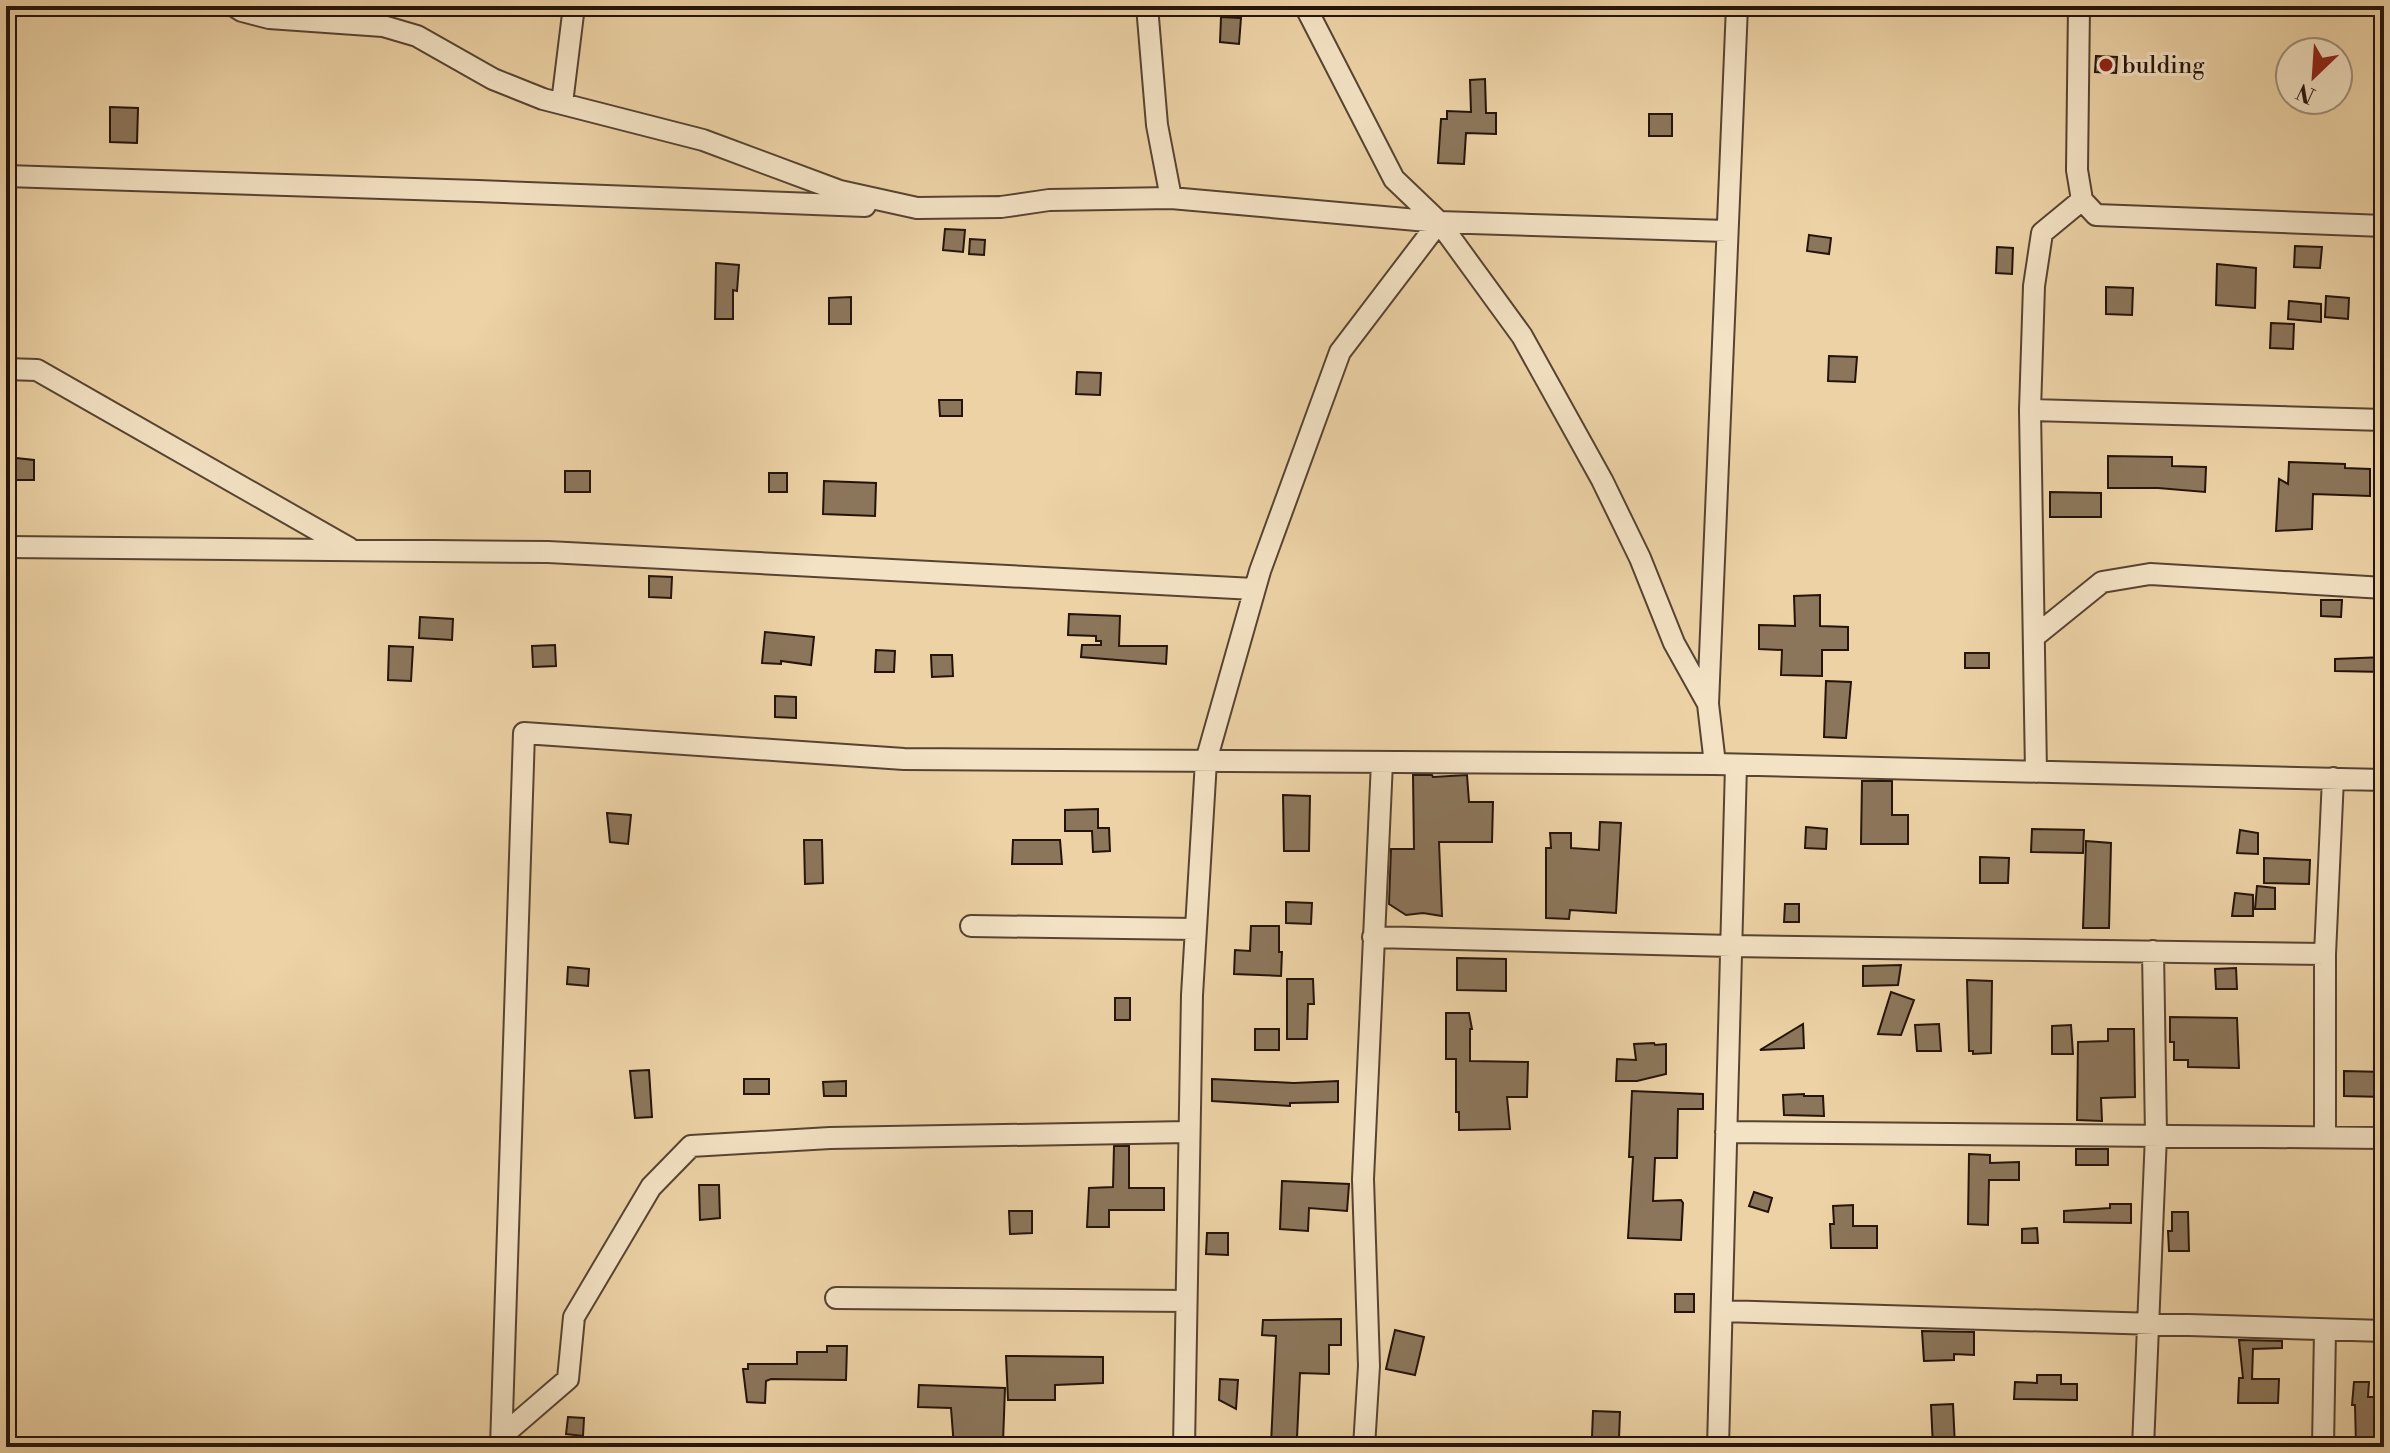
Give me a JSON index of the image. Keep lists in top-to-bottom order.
{
  "places": ["bulding"],
  "north": "bottom left"
}
